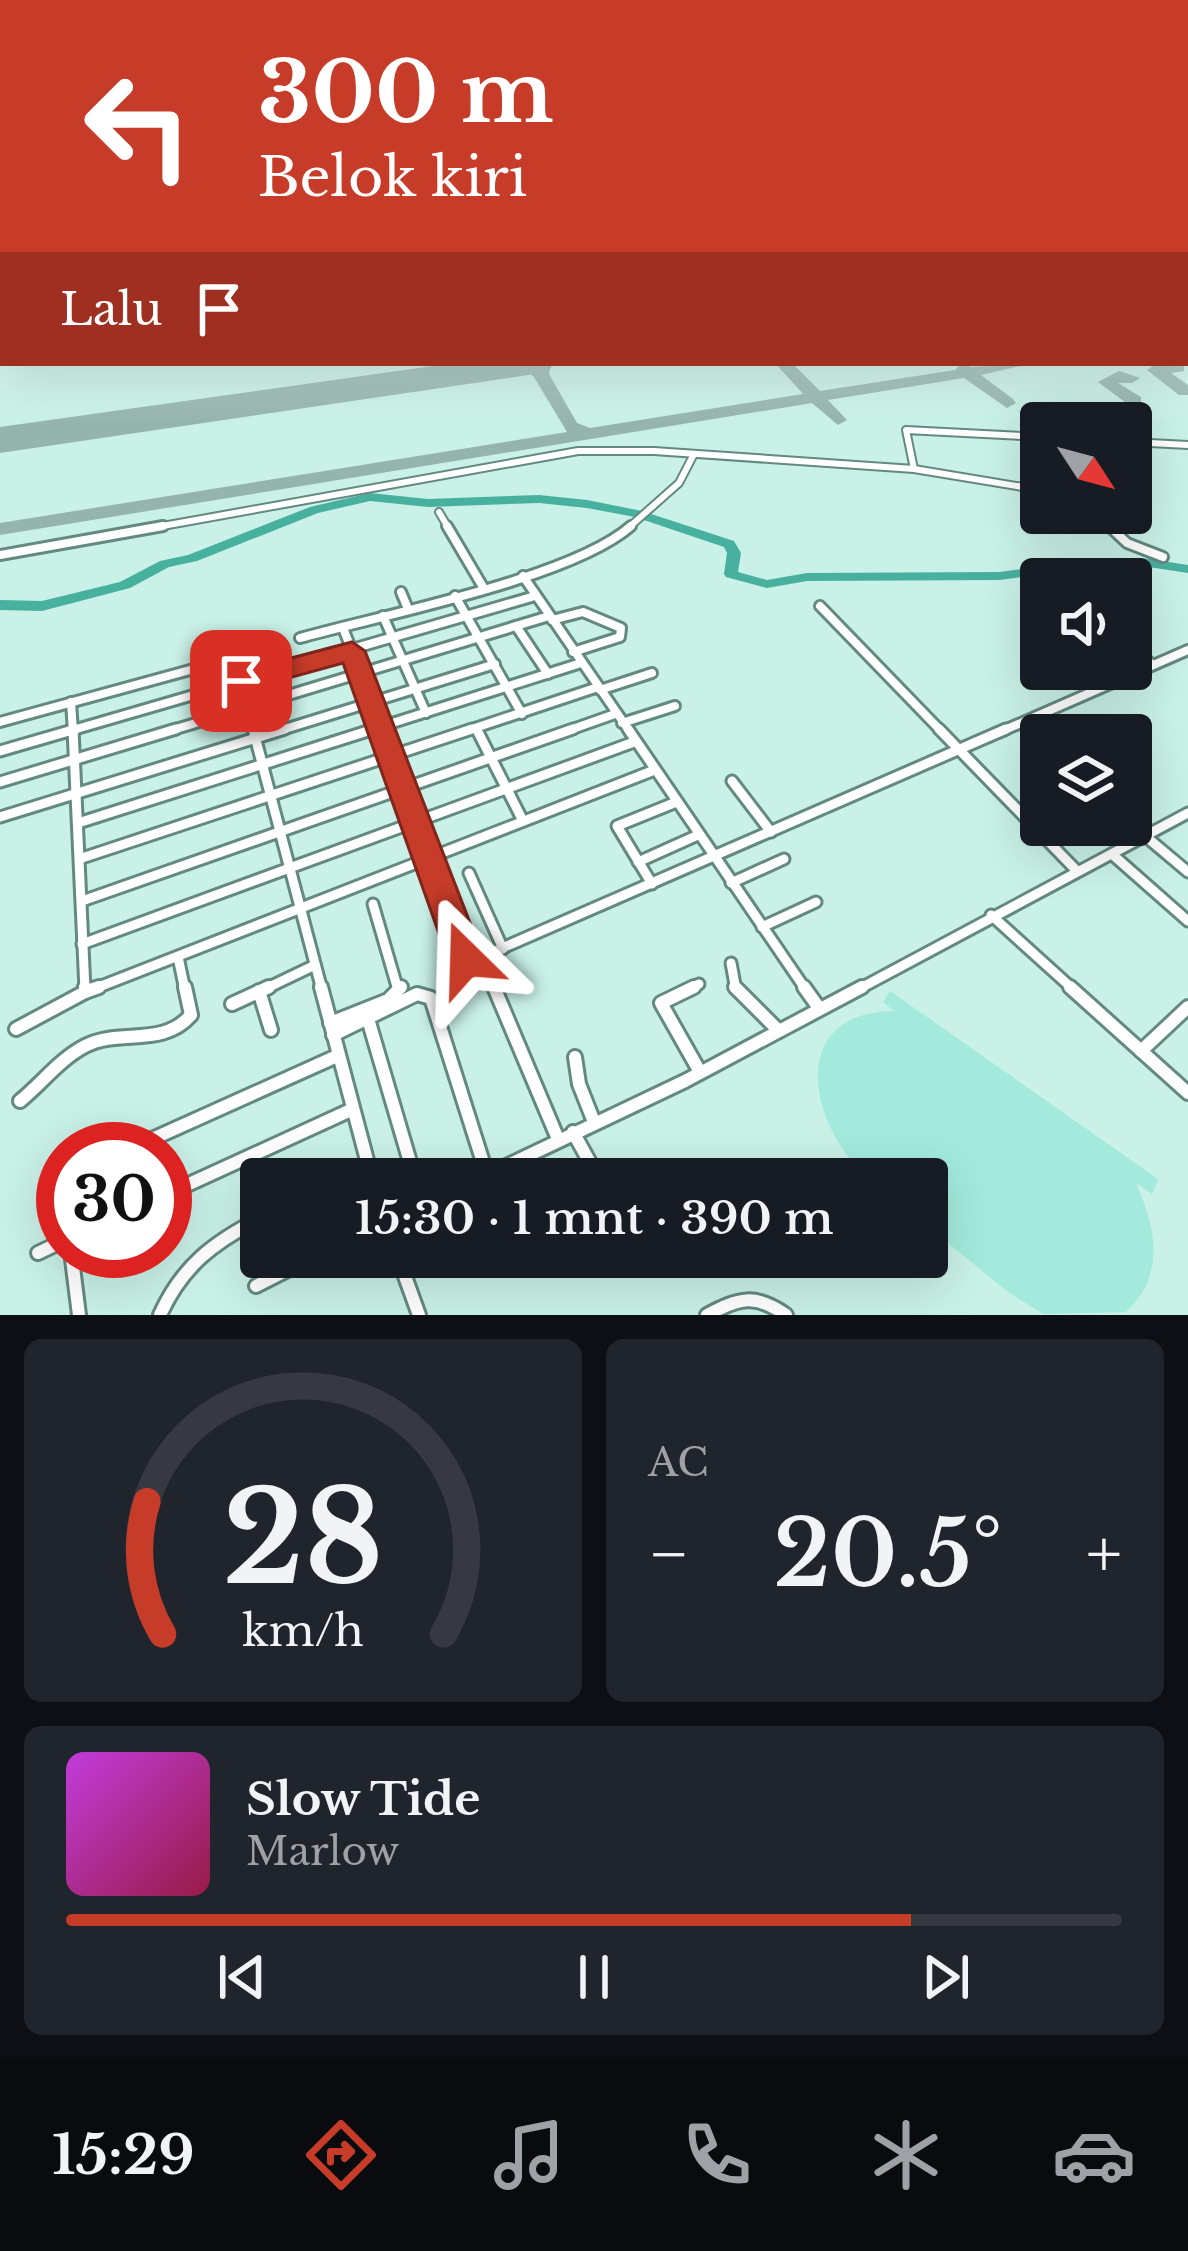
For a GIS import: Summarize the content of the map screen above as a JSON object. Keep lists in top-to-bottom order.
{
  "north": "bottom right",
  "page": {
    "turn": ["300 m", "Belok kiri"],
    "then": "Lalu",
    "limit": "30",
    "trip": "15:30 · 1 mnt · 390 m",
    "tile": "AC",
    "heat": ["−", "20.5°", "+"],
    "song": ["Slow Tide", "Marlow"],
    "tabs": "15:29",
    "gauge": ["28", "km/h"]
  }
}
